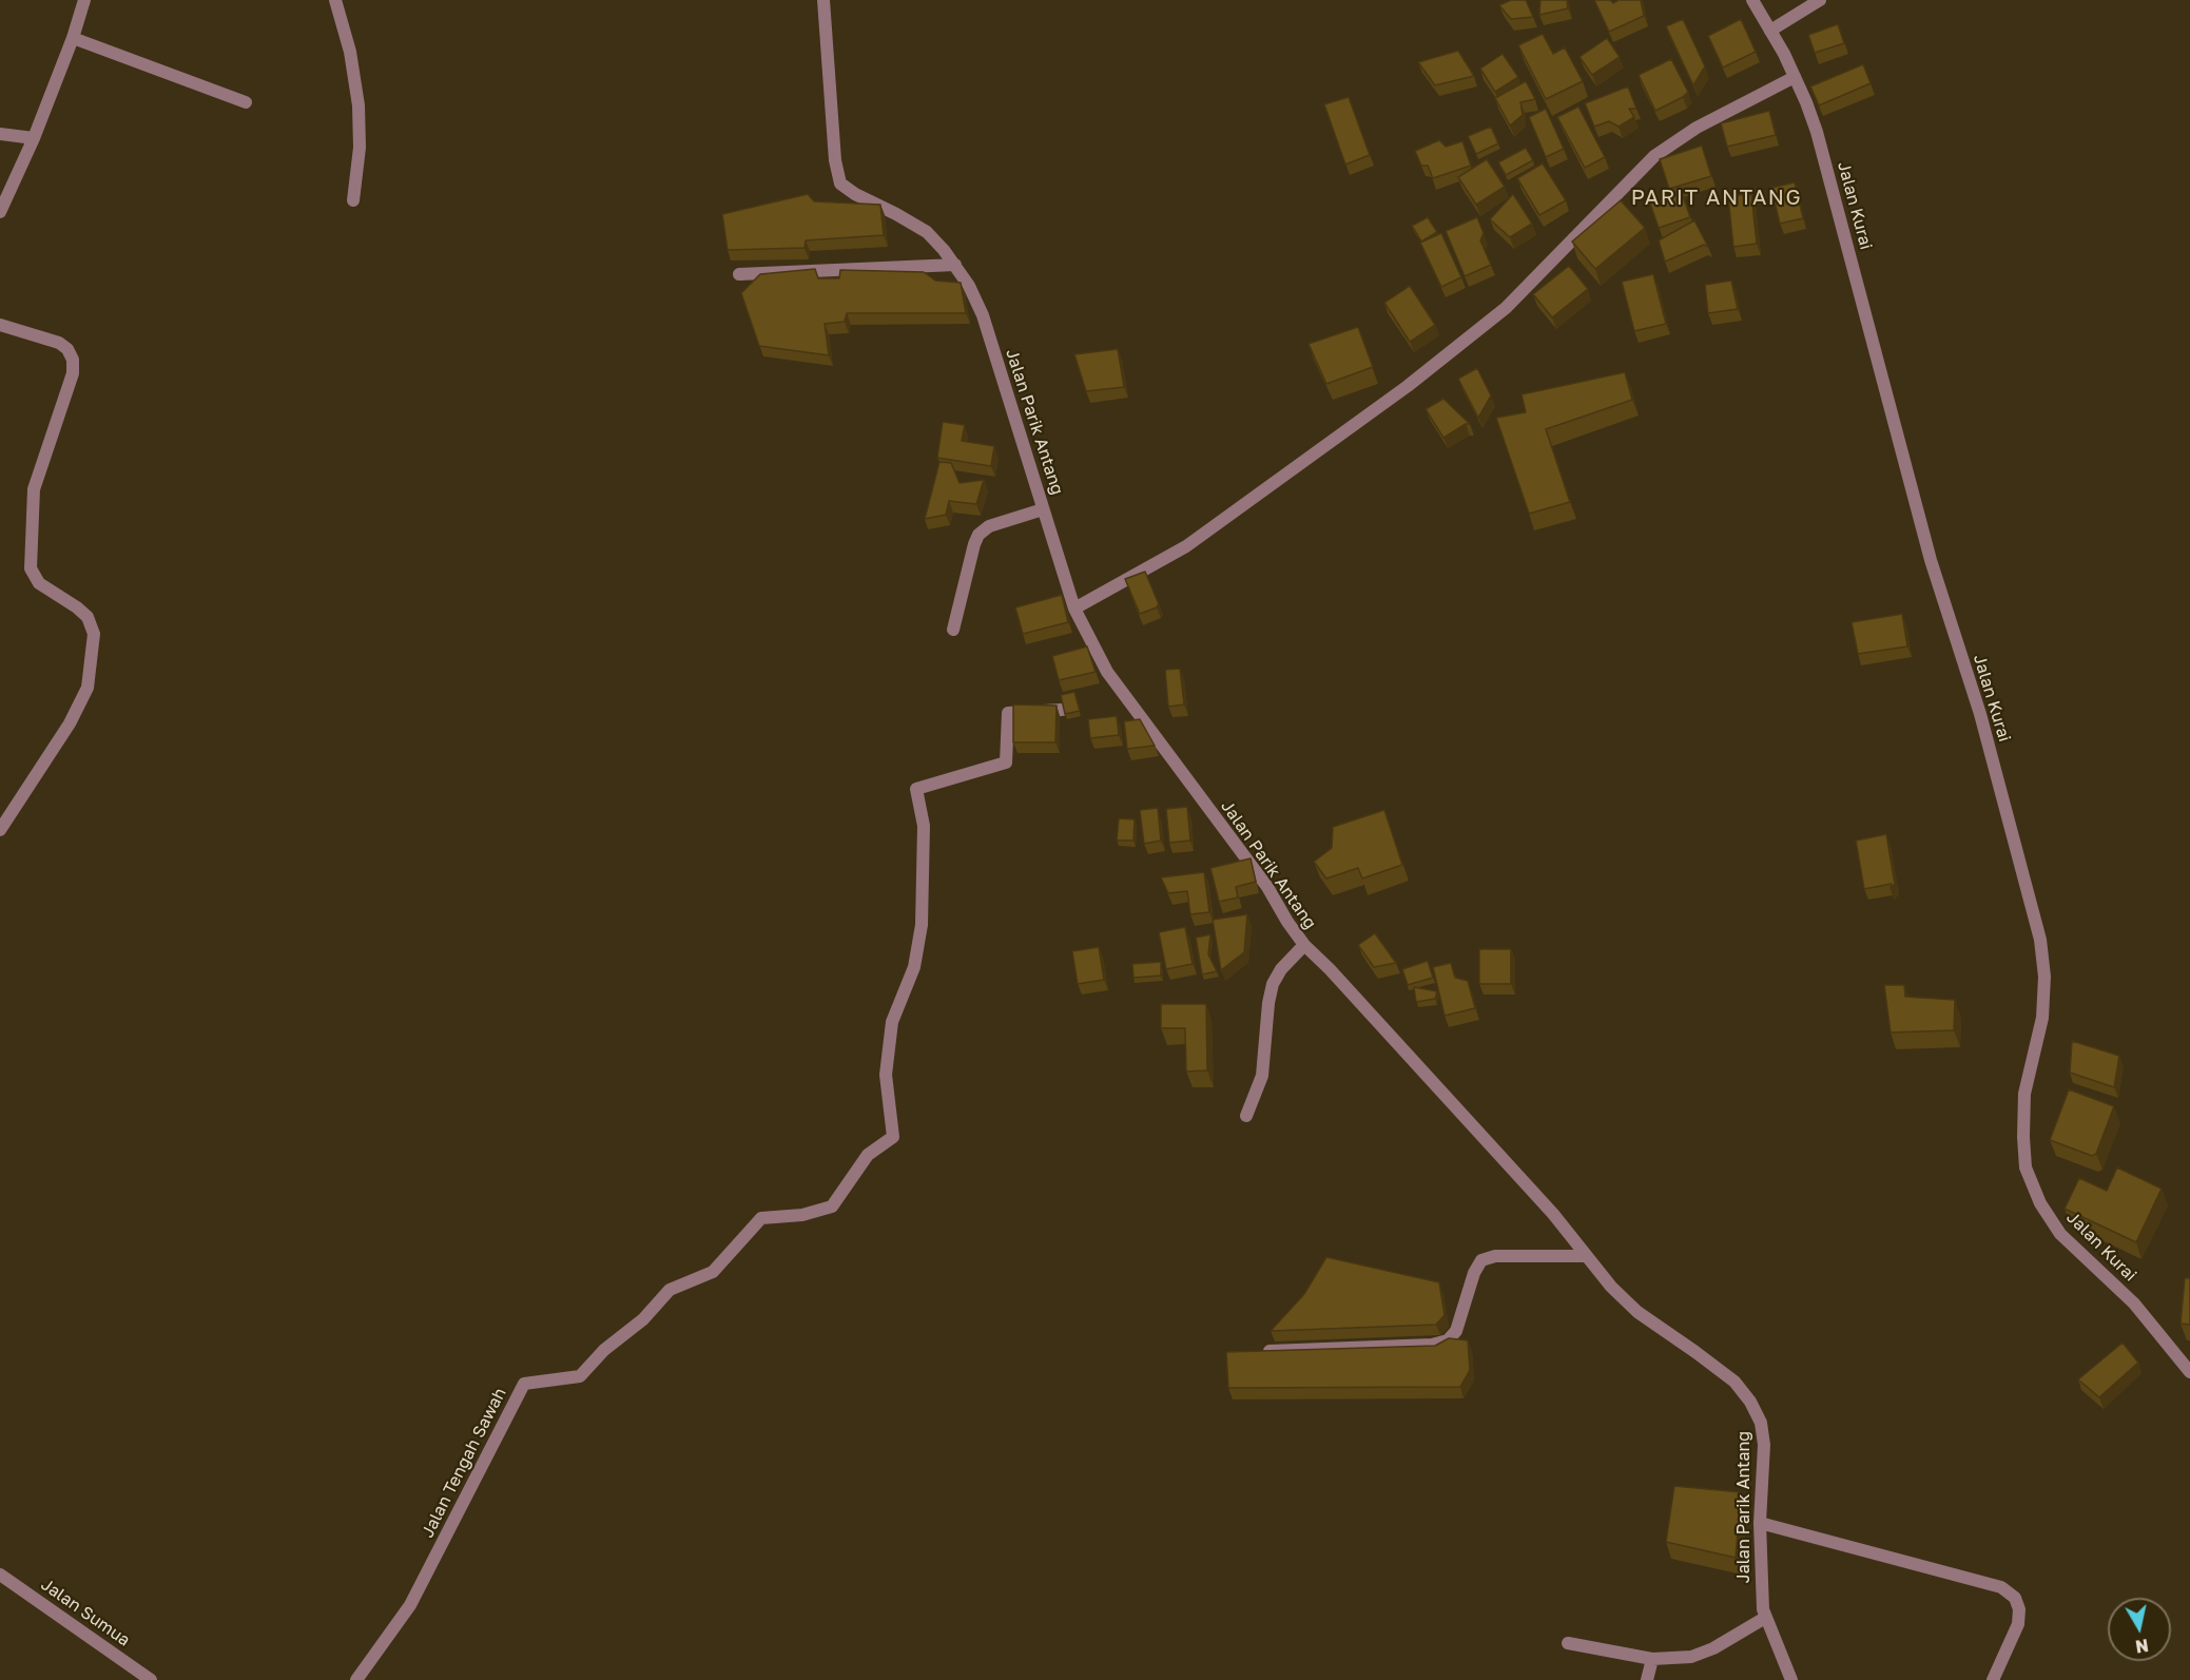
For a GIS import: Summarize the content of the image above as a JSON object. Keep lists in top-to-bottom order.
{
  "streets": {
    "street": [
      "Jalan Kurai",
      "Jalan Parik Antang",
      "Jalan Tengah Sawah",
      "Jalan Sumua"
    ]
  },
  "districts": ["PARIT ANTANG"],
  "north": "bottom"
}
